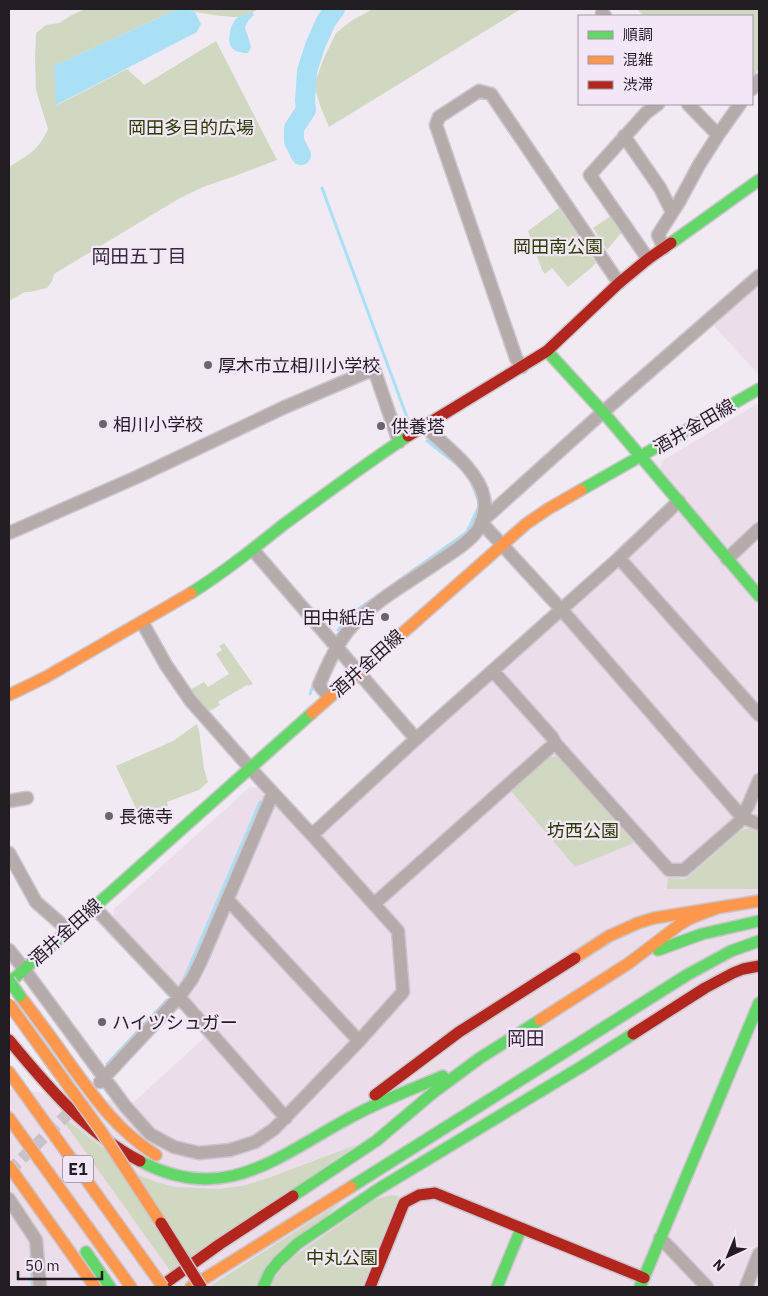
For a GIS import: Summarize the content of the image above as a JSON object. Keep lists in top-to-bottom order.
{
  "streets": {
    "main road": ["酒井金田線", "E1"]
  },
  "districts": ["岡田五丁目", "岡田"],
  "parks": [
    "岡田多目的広場",
    "岡田南公園",
    "坊西公園",
    "中丸公園"
  ],
  "places": [
    "厚木市立相川小学校",
    "相川小学校",
    "供養塔",
    "田中紙店",
    "長徳寺",
    "ハイツシュガー"
  ],
  "legend": ["順調", "混雑", "渋滞"],
  "scale_bar": "50 m",
  "north": "bottom left"
}
